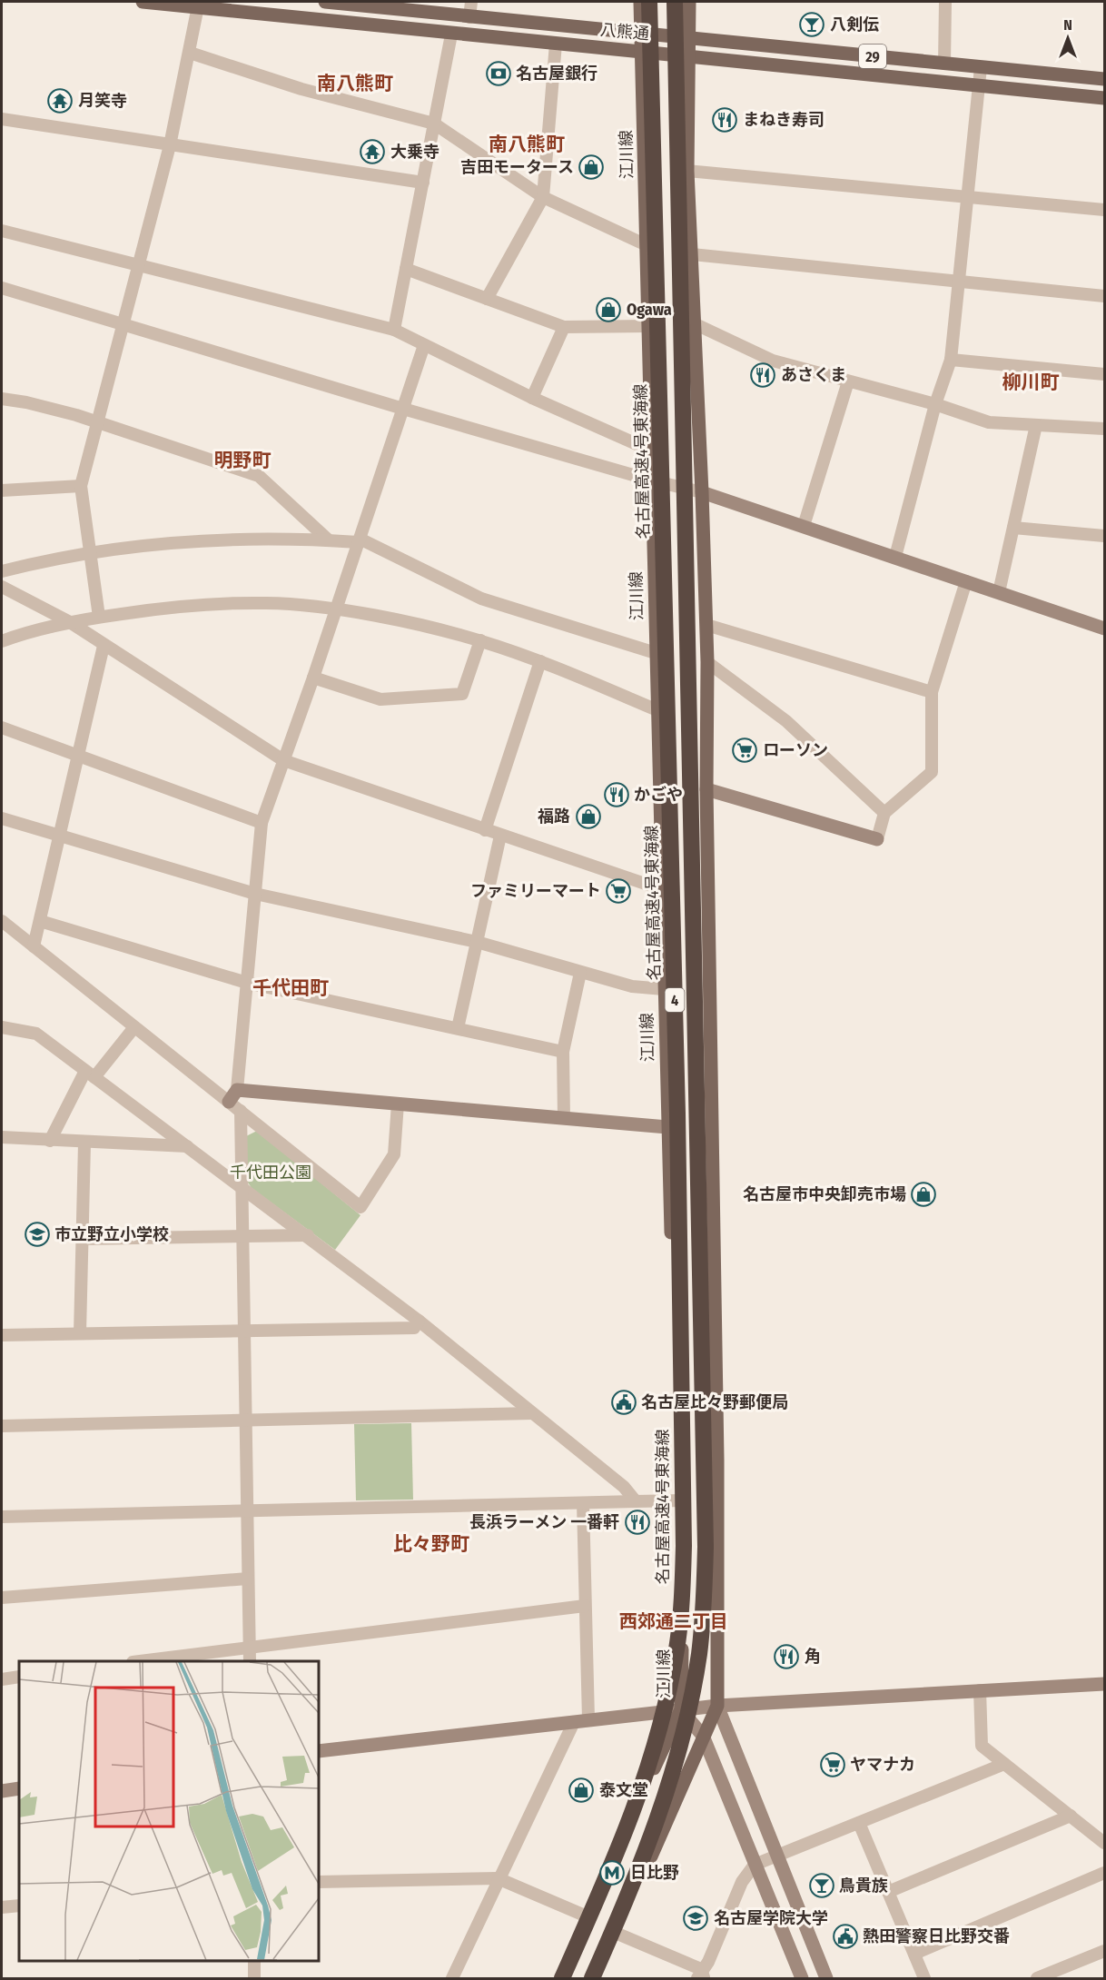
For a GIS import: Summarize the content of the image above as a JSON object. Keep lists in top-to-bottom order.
{
  "streets": {
    "highway": ["名古屋高速4号東海線", "4"],
    "main road": ["八熊通", "29", "江川線"]
  },
  "crossings": [
    ["八熊通", "江川線"]
  ],
  "districts": [
    "南八熊町",
    "南八熊町",
    "柳川町",
    "明野町",
    "千代田町",
    "比々野町",
    "西郊通二丁目"
  ],
  "parks": ["千代田公園"],
  "places": {
    "bar": ["八剣伝", "鳥貴族"],
    "bank": ["名古屋銀行"],
    "temple": ["月笑寺", "大乗寺"],
    "restaurant": [
      "まねき寿司",
      "あさくま",
      "かごや",
      "長浜ラーメン 一番軒",
      "角"
    ],
    "shop": [
      "吉田モータース",
      "Ogawa",
      "福路",
      "名古屋市中央卸売市場",
      "泰文堂"
    ],
    "supermarket": ["ローソン", "ファミリーマート", "ヤマナカ"],
    "school or university": ["市立野立小学校", "名古屋学院大学"],
    "public building": ["名古屋比々野郵便局", "熱田警察日比野交番"],
    "metro station": ["日比野"]
  },
  "north": "top"
}
